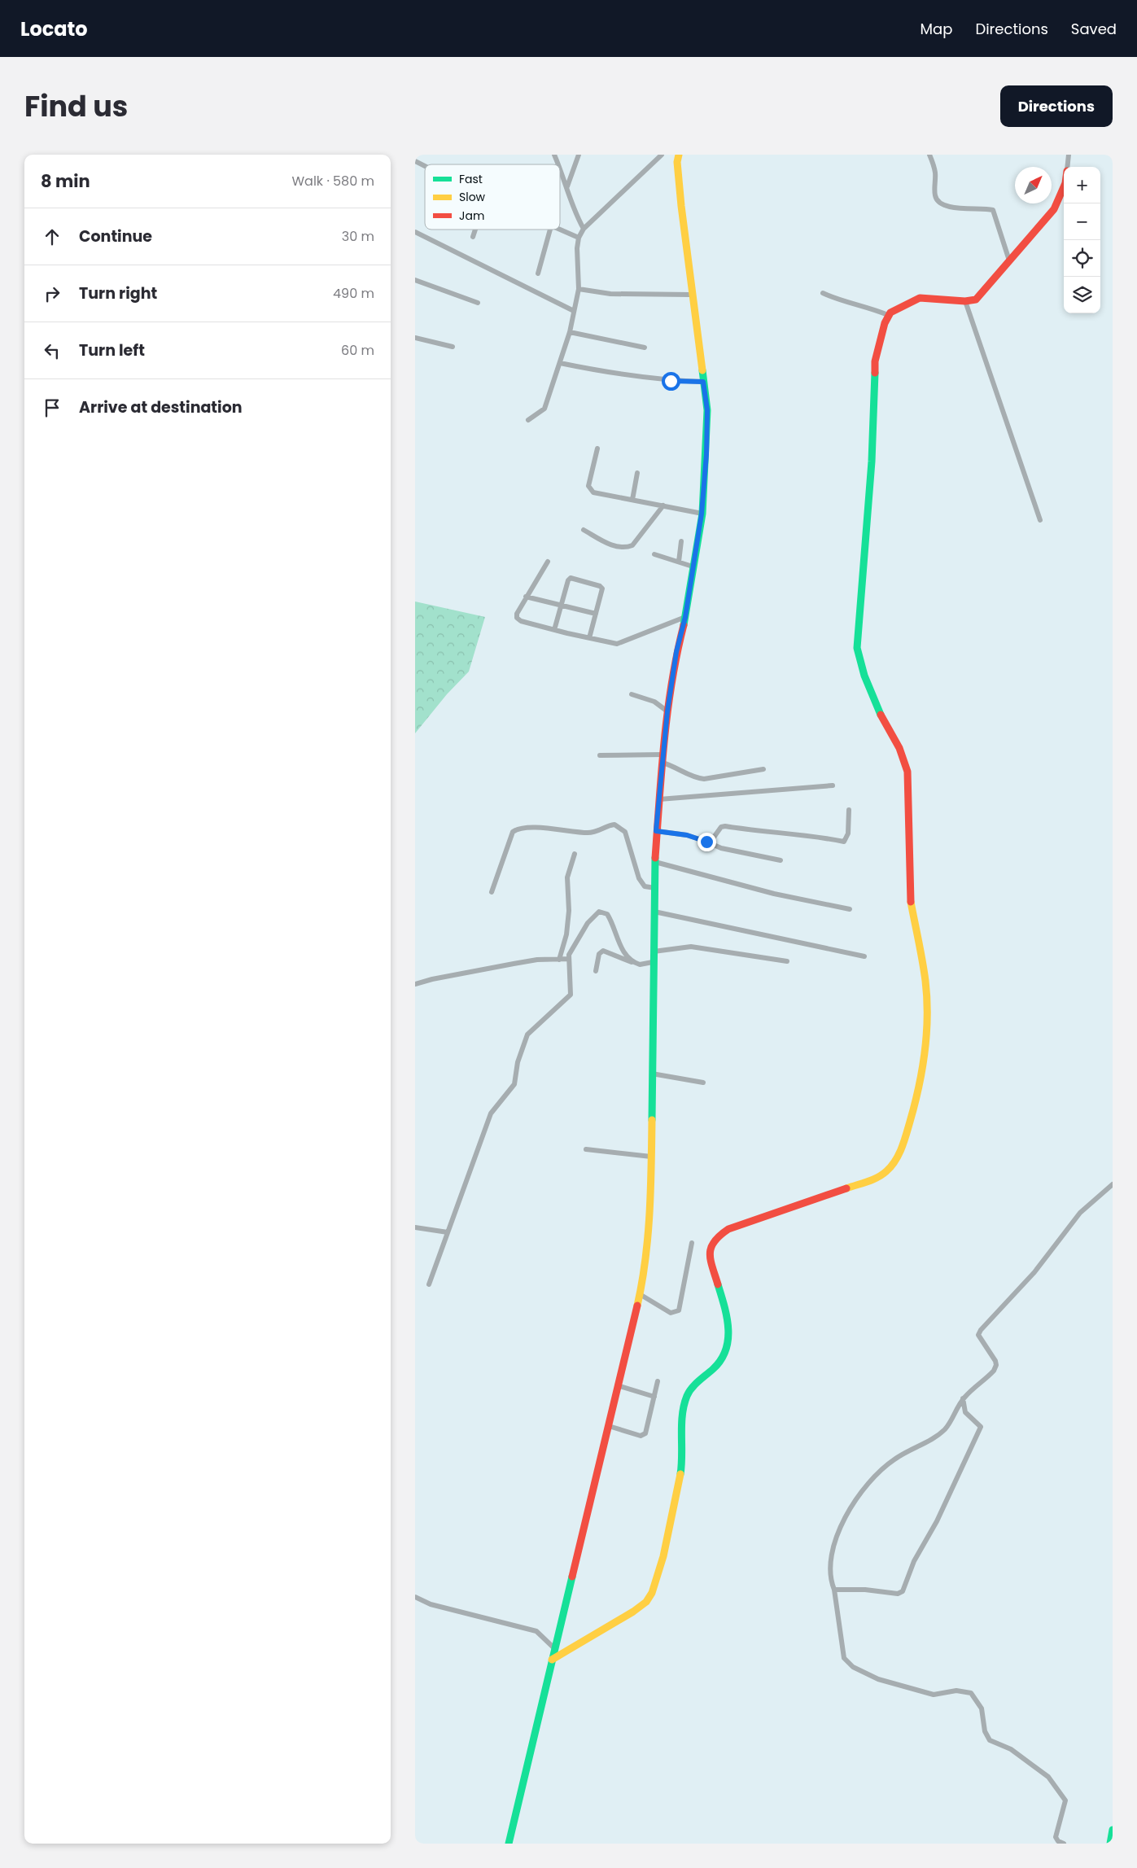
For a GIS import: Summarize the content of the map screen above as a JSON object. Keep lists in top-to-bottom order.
{
  "legend": ["Fast", "Slow", "Jam"],
  "north": "top right",
  "page": {
    "header": "Locato",
    "nav": ["Map", "Directions", "Saved"],
    "title": "Find us",
    "buttons": "Directions",
    "heading": ["8 min", "Walk · 580 m"],
    "map_buttons": ["+", "−"],
    "list": [
      ["Continue", "30 m"],
      ["Turn right", "490 m"],
      ["Turn left", "60 m"],
      "Arrive at destination"
    ]
  }
}
